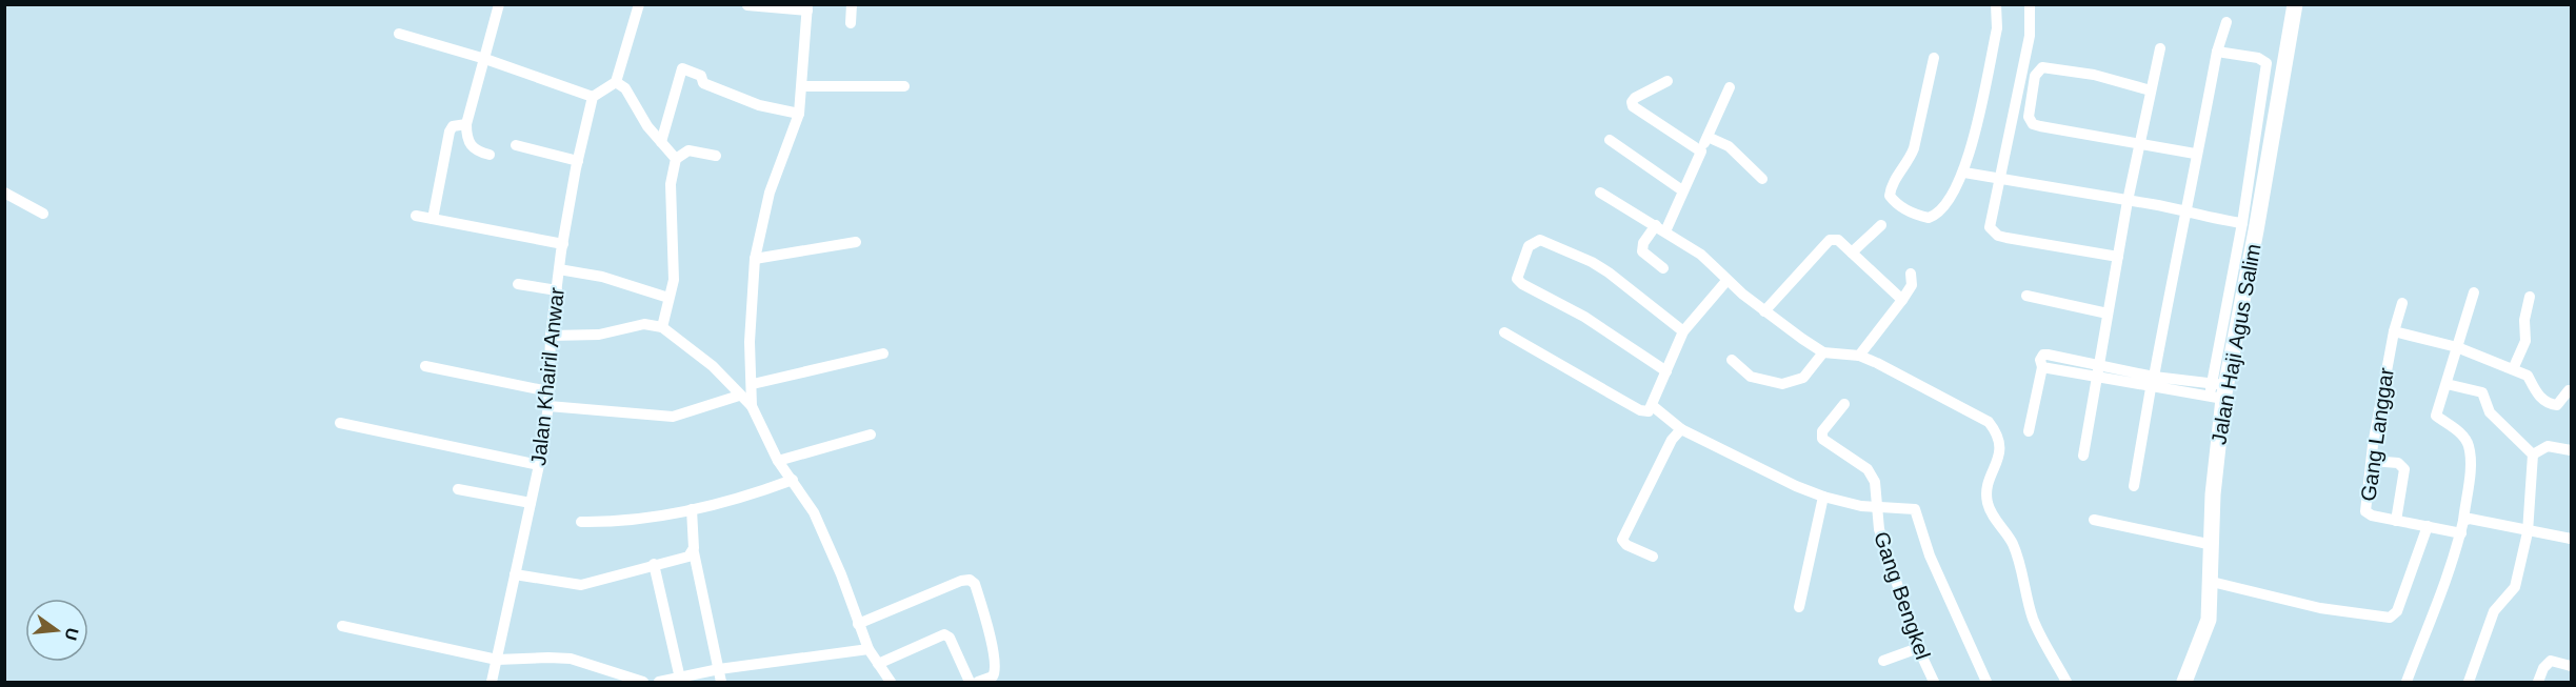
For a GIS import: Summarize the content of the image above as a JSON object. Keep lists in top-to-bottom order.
{
  "streets": {
    "street": [
      "Jalan Haji Agus Salim",
      "Jalan Khairil Anwar",
      "Gang Langgar",
      "Gang Bengkel"
    ]
  },
  "north": "right"
}
